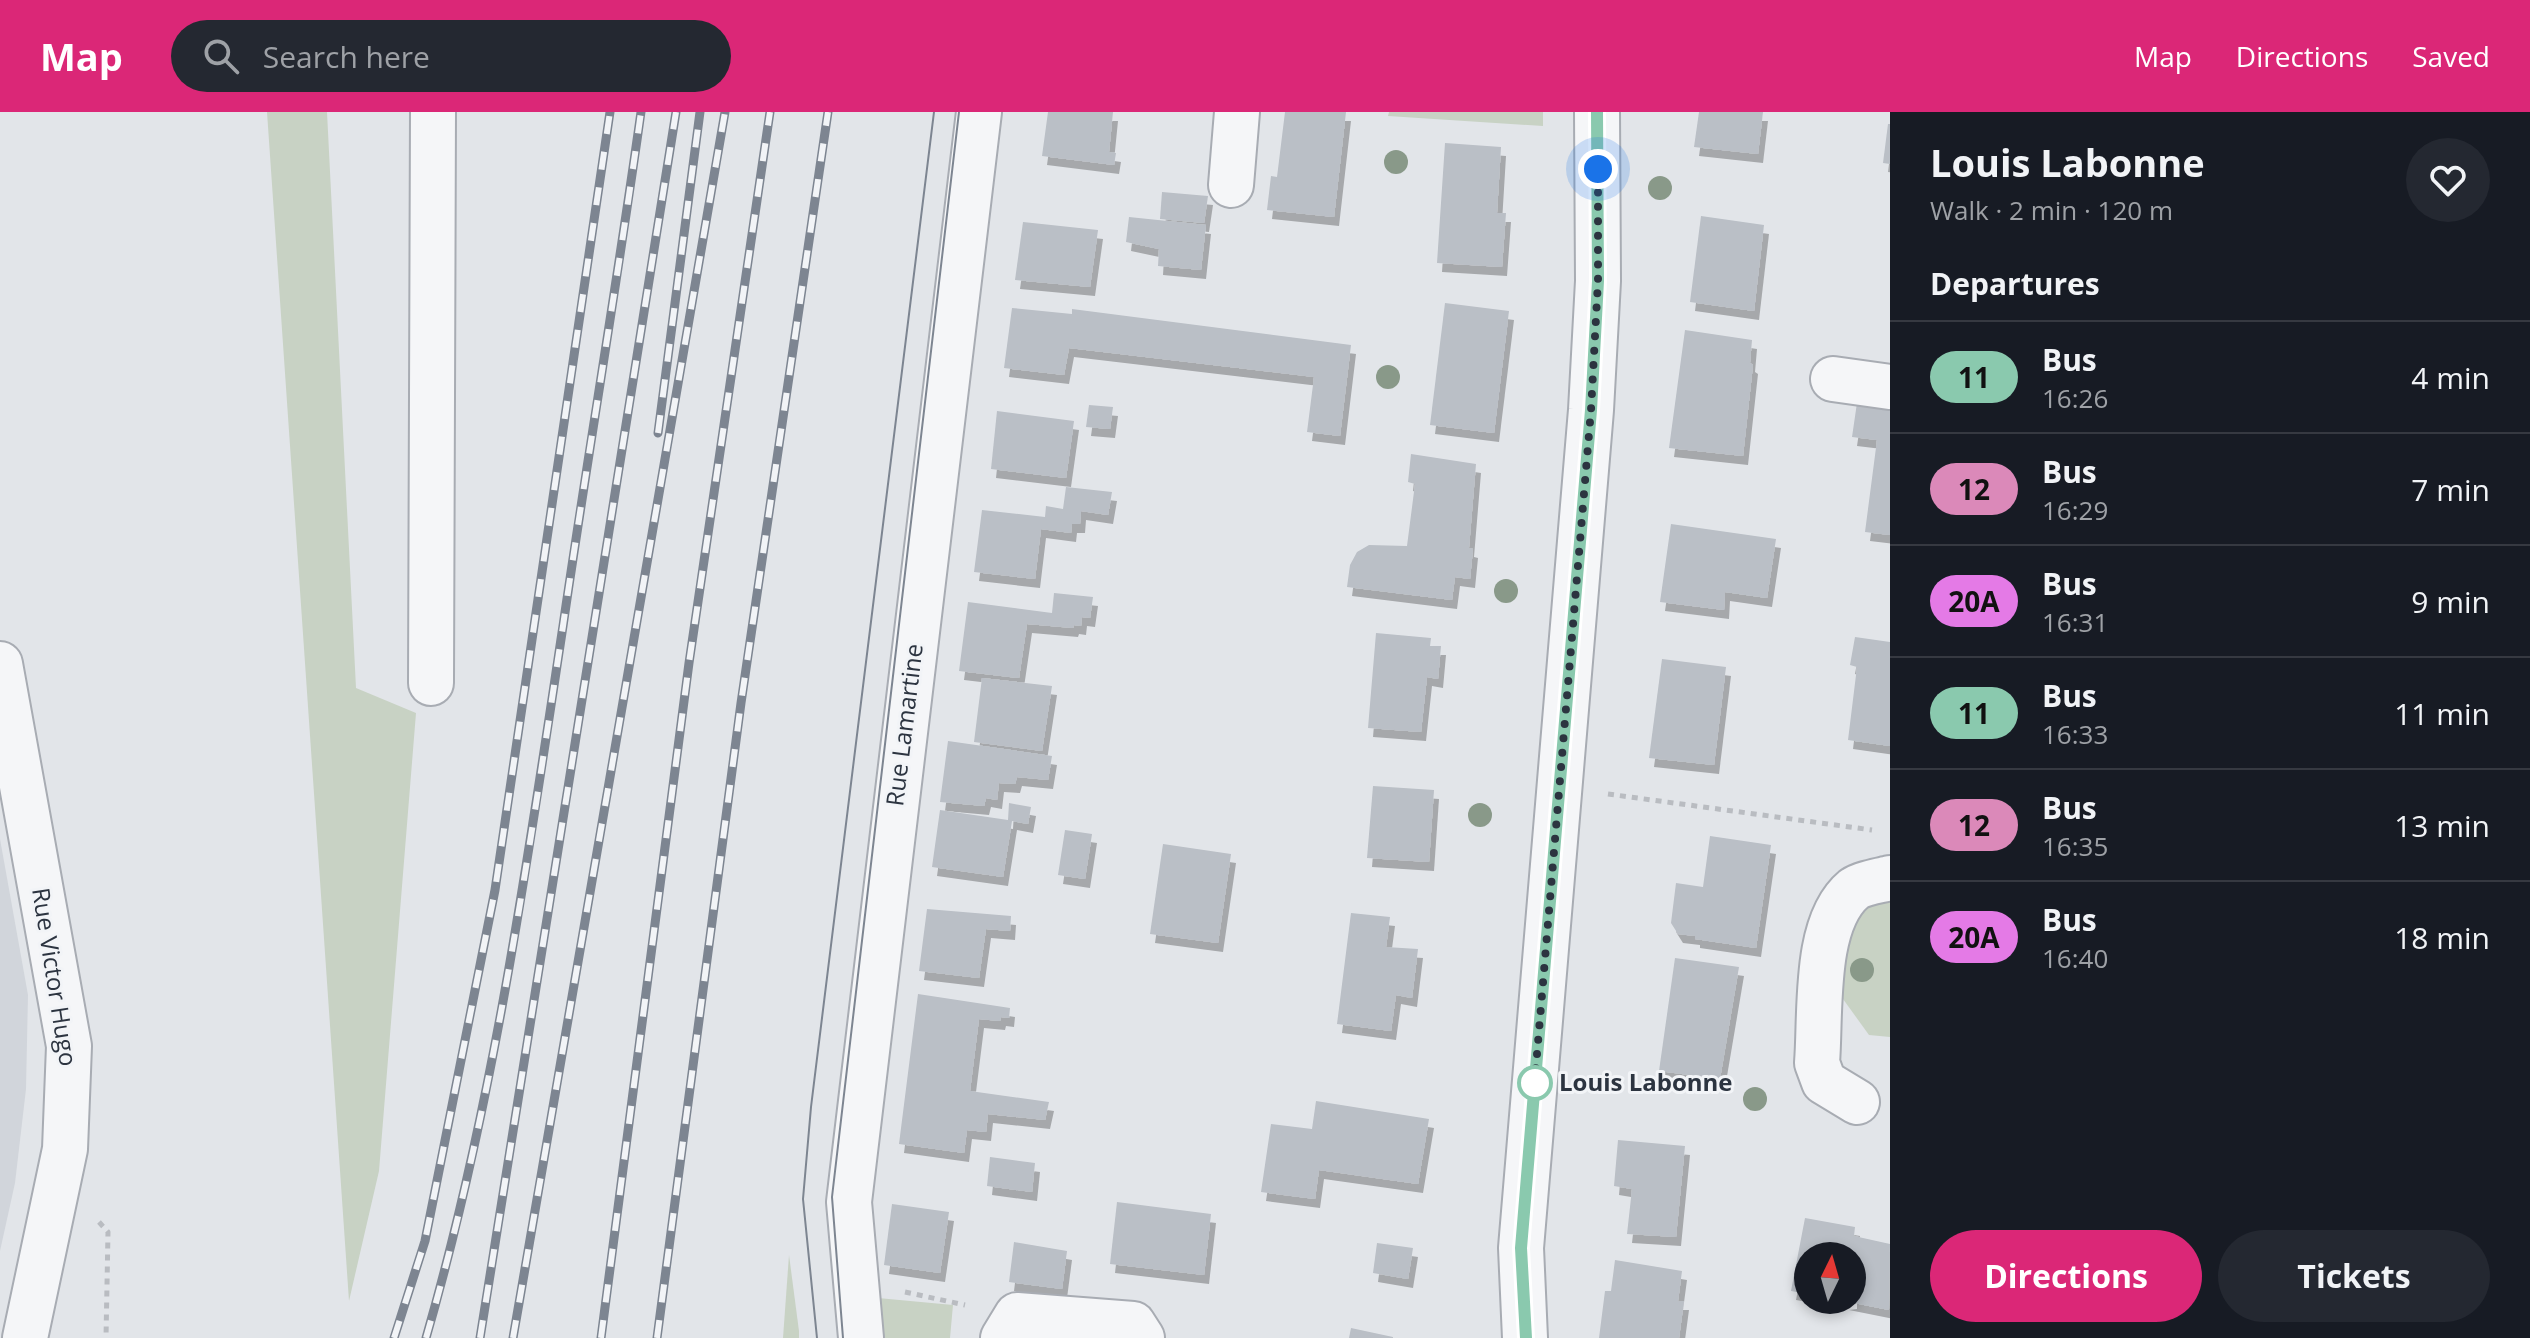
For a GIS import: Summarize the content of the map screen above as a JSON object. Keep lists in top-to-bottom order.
{
  "streets": {
    "street": ["Rue Lamartine", "Rue Victor Hugo"]
  },
  "places": ["Louis Labonne"],
  "lines": ["bus line 11"],
  "north": "top",
  "page": {
    "header": "Map",
    "search": "Search here",
    "nav": ["Map", "Directions", "Saved"],
    "heading": [
      ["Louis Labonne", "Walk · 2 min · 120 m"],
      "Departures"
    ],
    "list": [
      {
        "mark": "11",
        "name": "Bus",
        "note": "16:26",
        "value": "4 min"
      },
      {
        "mark": "12",
        "name": "Bus",
        "note": "16:29",
        "value": "7 min"
      },
      {
        "mark": "20A",
        "name": "Bus",
        "note": "16:31",
        "value": "9 min"
      },
      {
        "mark": "11",
        "name": "Bus",
        "note": "16:33",
        "value": "11 min"
      },
      {
        "mark": "12",
        "name": "Bus",
        "note": "16:35",
        "value": "13 min"
      },
      {
        "mark": "20A",
        "name": "Bus",
        "note": "16:40",
        "value": "18 min"
      }
    ],
    "buttons": ["Directions", "Tickets"]
  }
}
